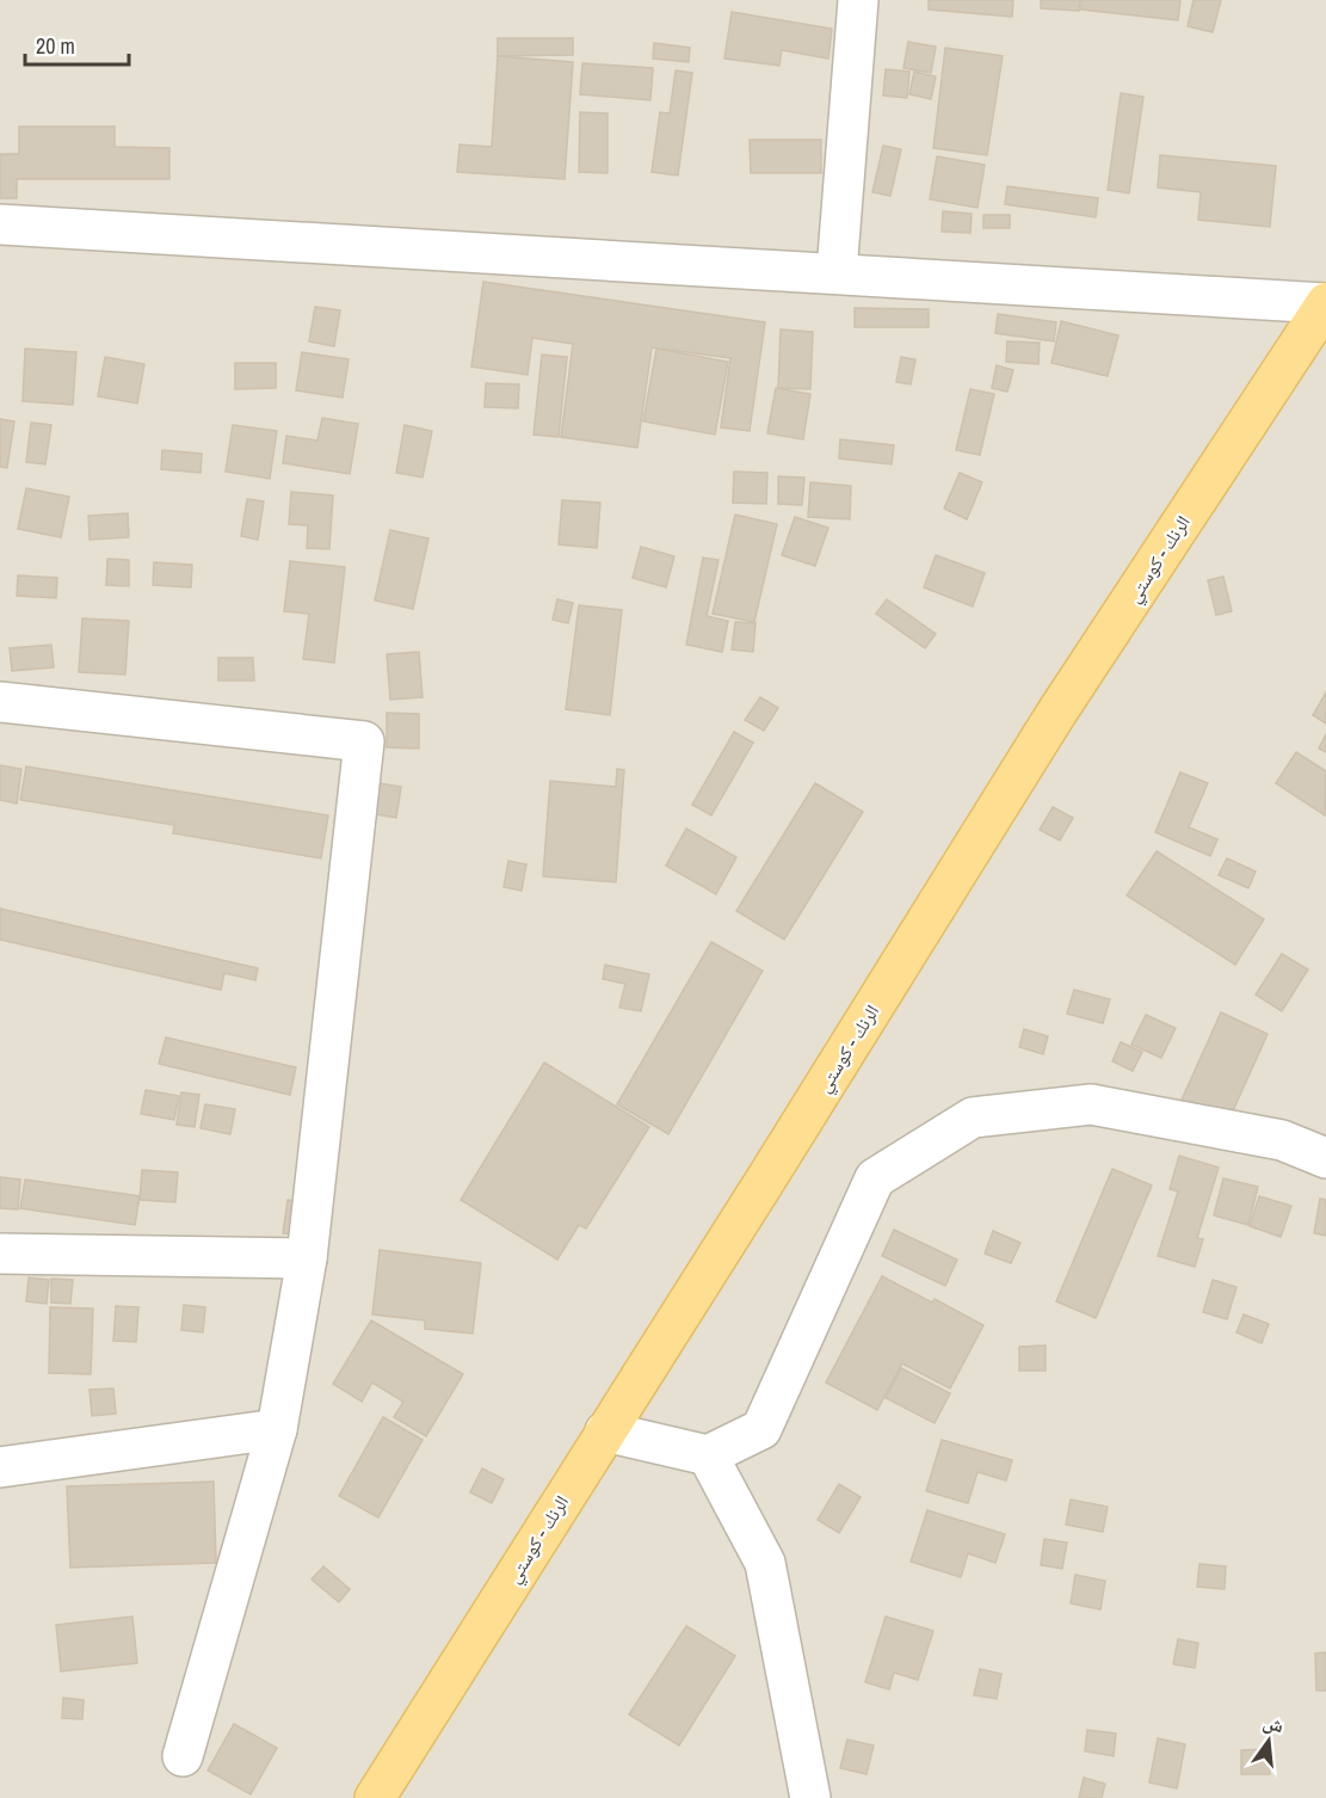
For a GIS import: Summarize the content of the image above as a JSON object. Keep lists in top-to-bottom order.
{
  "streets": {
    "main road": ["الرنك - كوستي"]
  },
  "scale_bar": "20 m",
  "north": "top"
}
